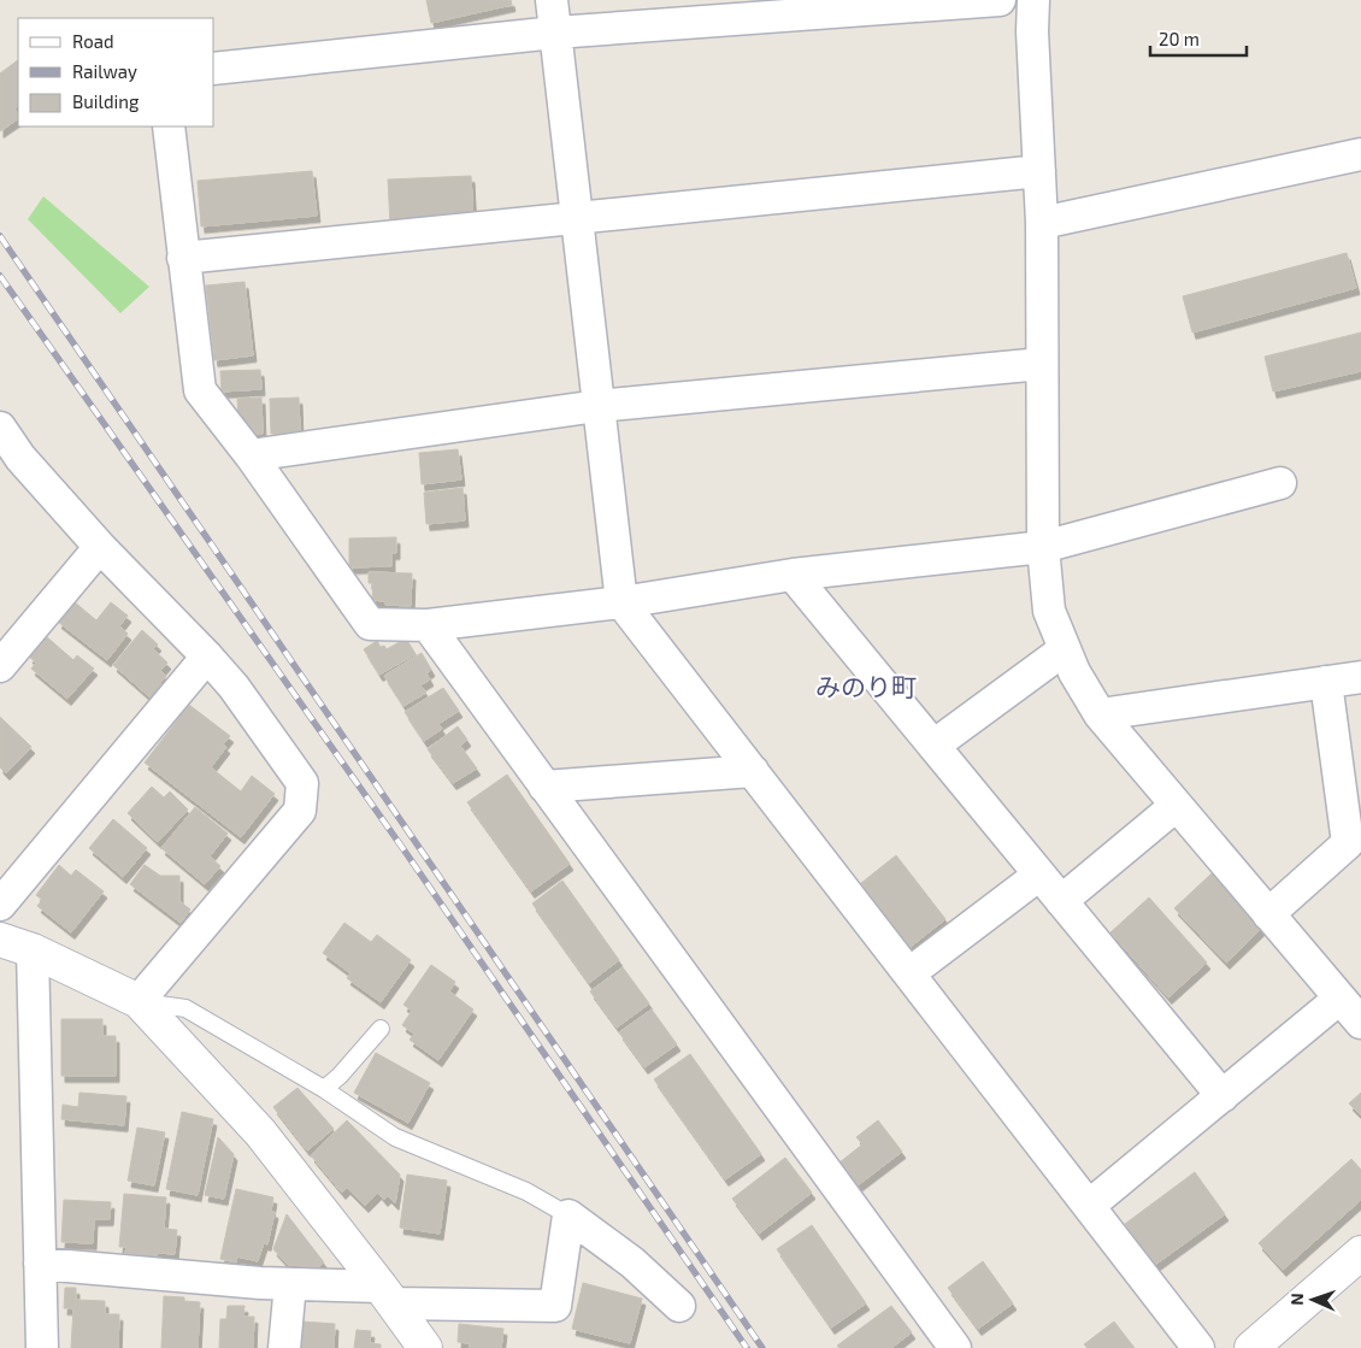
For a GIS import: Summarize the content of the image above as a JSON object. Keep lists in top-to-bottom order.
{
  "districts": ["みのり町"],
  "legend": ["Road", "Railway", "Building"],
  "scale_bar": "20 m",
  "north": "left"
}
